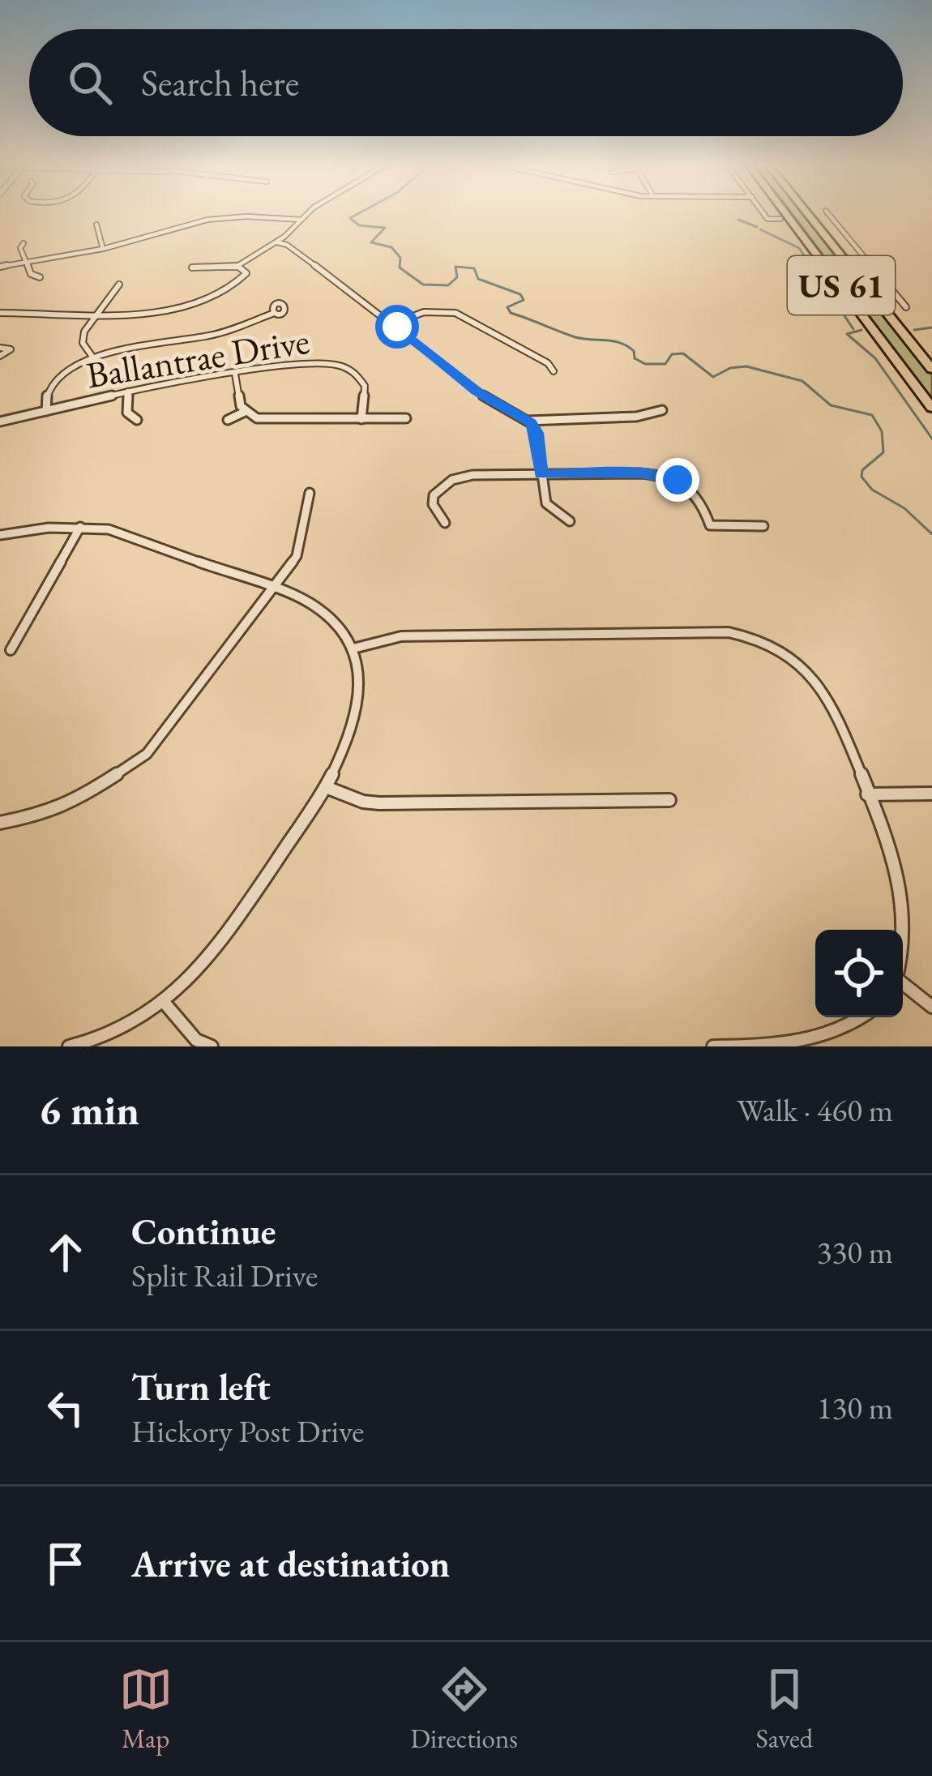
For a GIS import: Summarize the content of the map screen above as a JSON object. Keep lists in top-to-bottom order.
{
  "streets": {
    "highway": ["US 61"],
    "street": ["Ballantrae Drive"]
  },
  "page": {
    "search": "Search here",
    "heading": ["6 min", "Walk · 460 m"],
    "list": [
      ["Continue", "Split Rail Drive", "330 m"],
      ["Turn left", "Hickory Post Drive", "130 m"],
      "Arrive at destination"
    ],
    "nav": ["Map", "Directions", "Saved"]
  }
}
